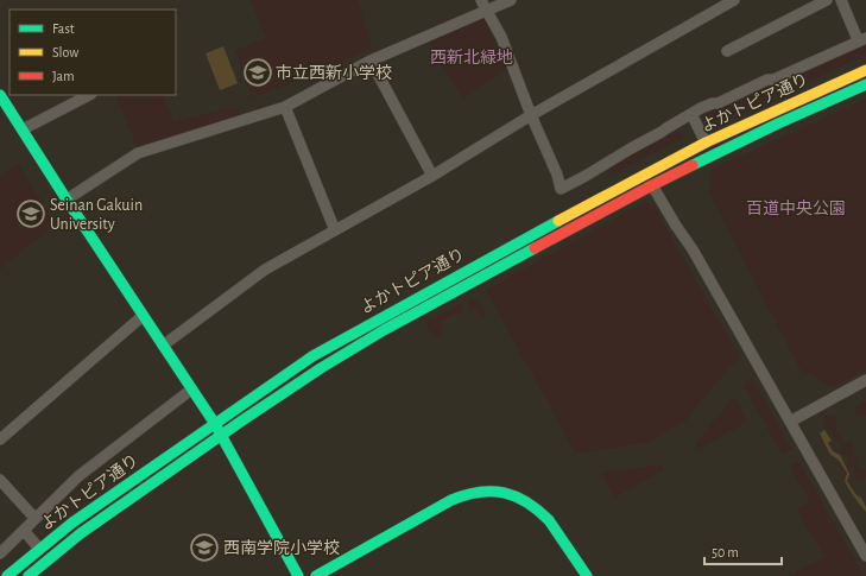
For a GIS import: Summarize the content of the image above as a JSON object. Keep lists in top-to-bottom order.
{
  "streets": {
    "street": ["よかトピア通り"]
  },
  "parks": ["西新北緑地", "百道中央公園"],
  "places": {
    "school or university": ["市立西新小学校", "Seinan Gakuin University", "西南学院小学校"]
  },
  "legend": ["Fast", "Slow", "Jam"],
  "scale_bar": "50 m"
}
